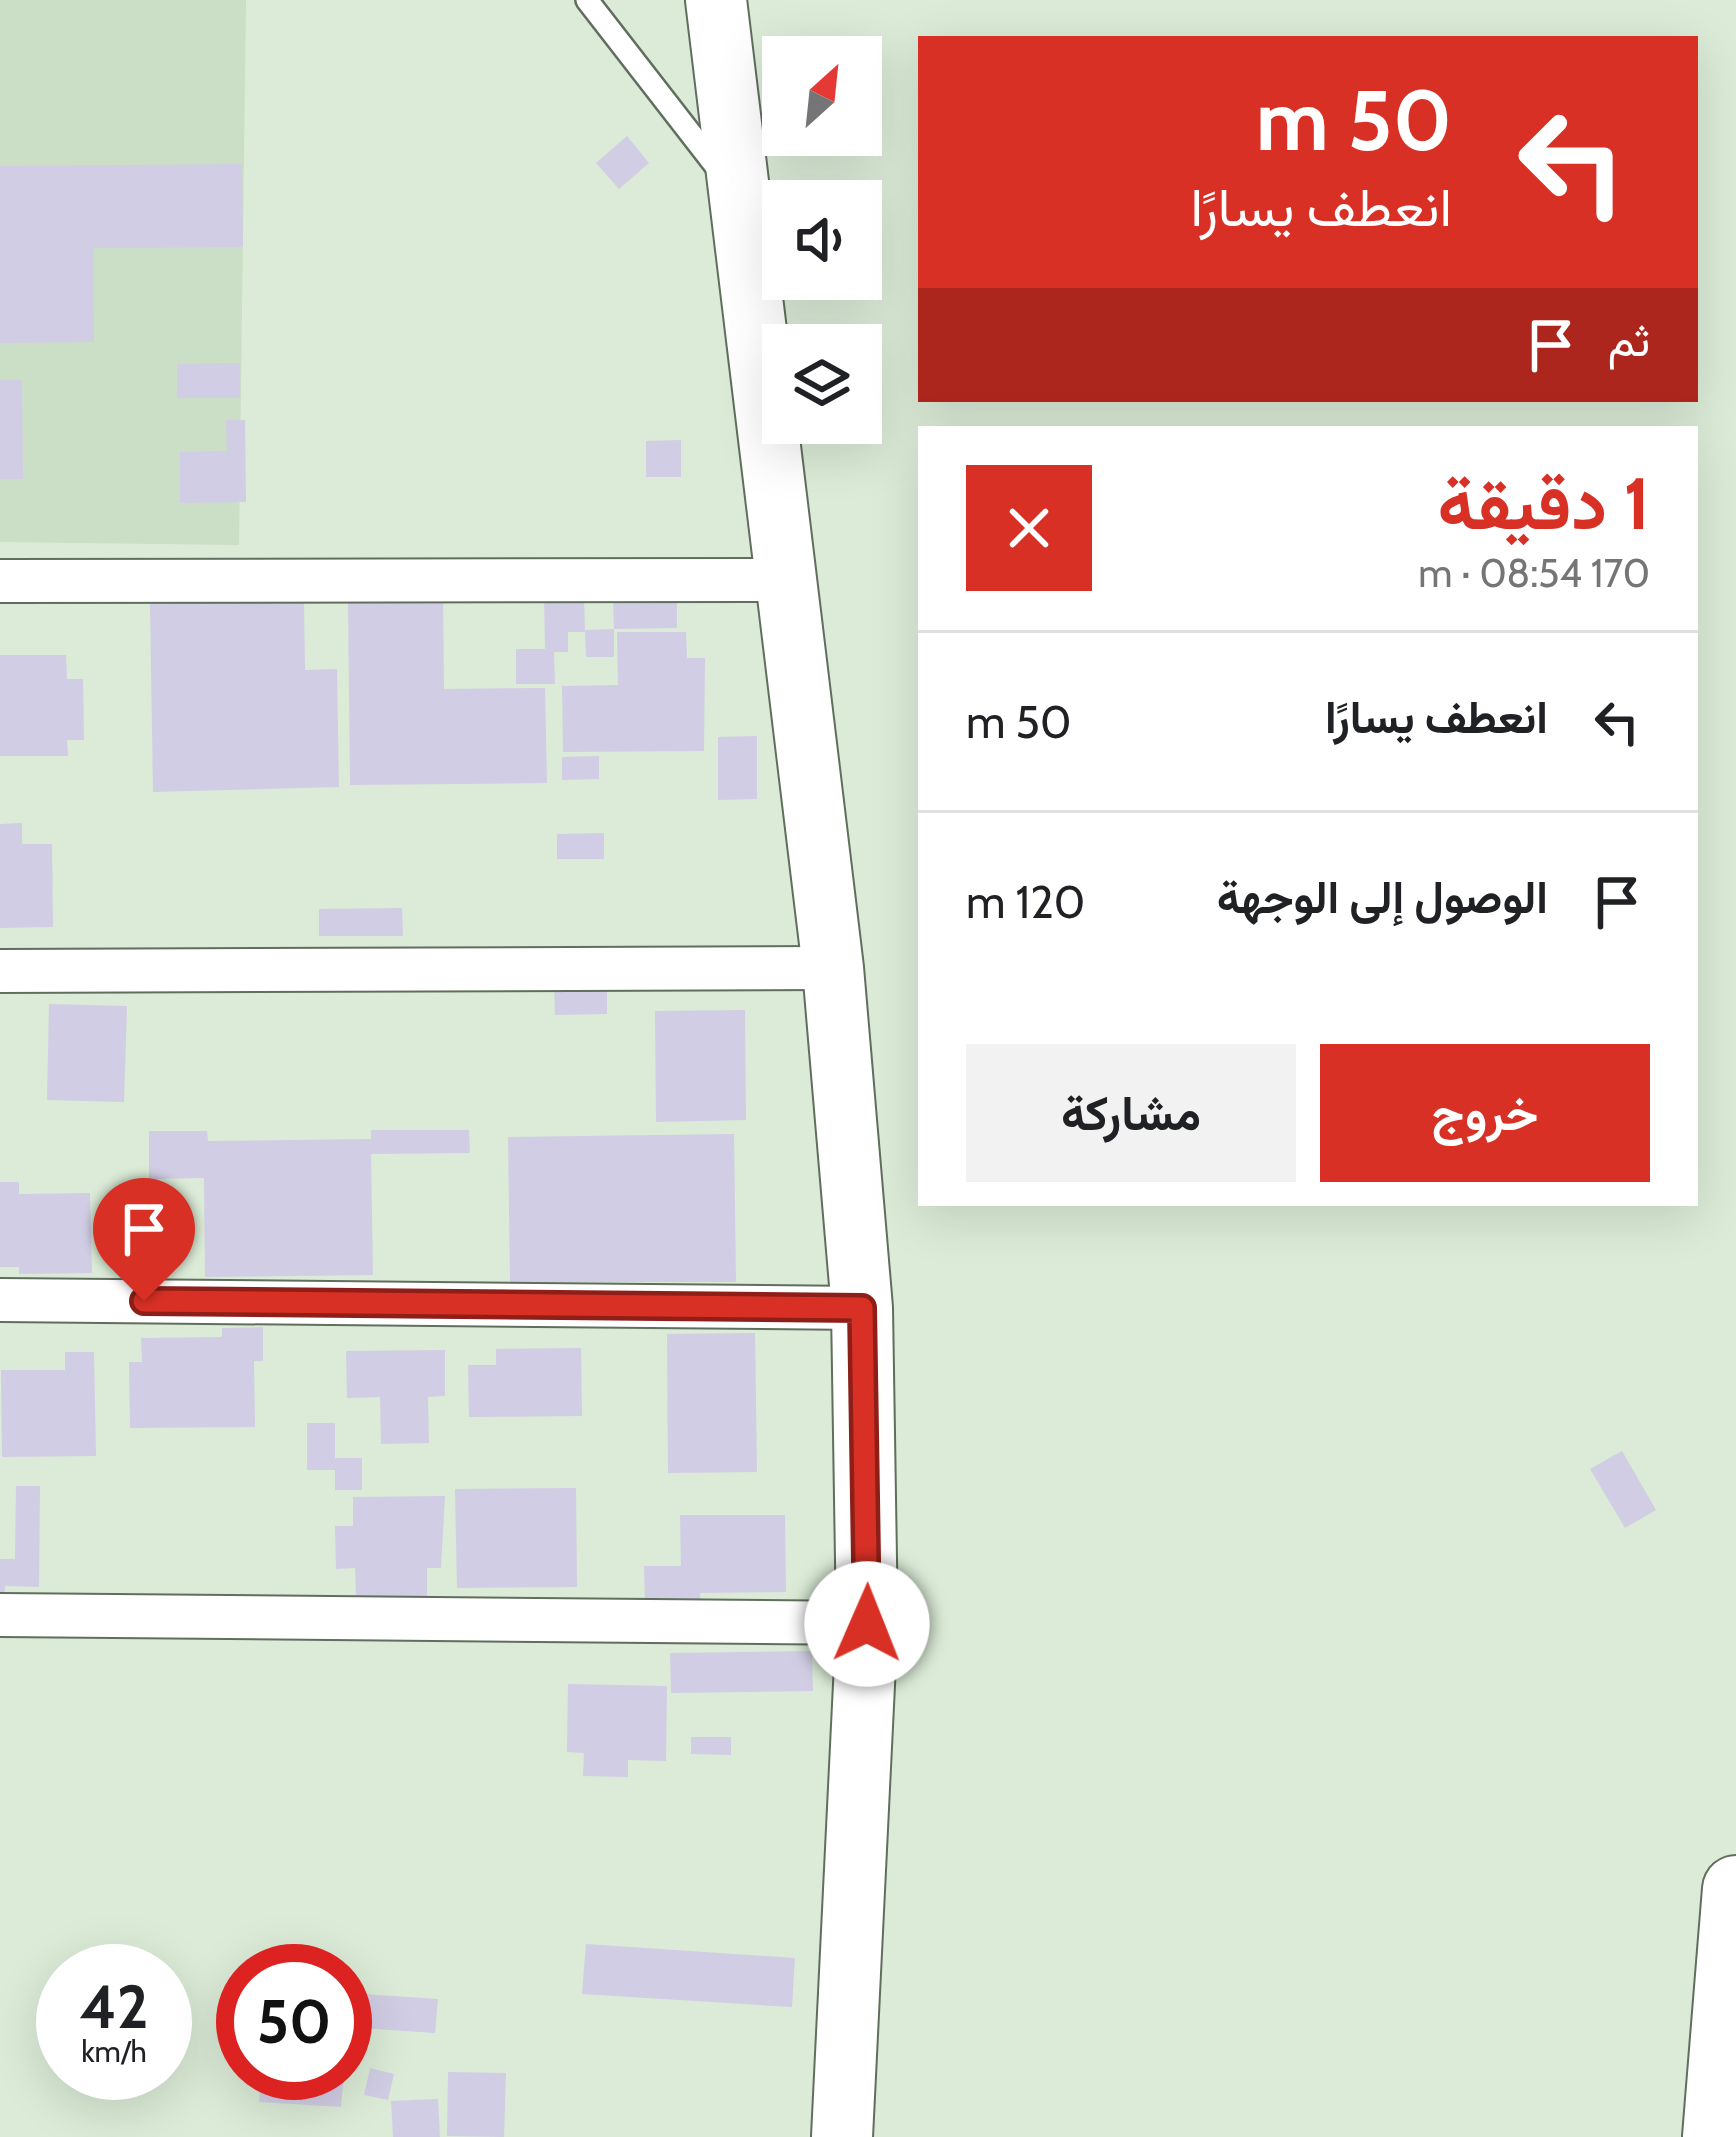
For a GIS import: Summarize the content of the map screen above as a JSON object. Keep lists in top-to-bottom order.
{
  "north": "top right",
  "page": {
    "turn": ["50 m", "انعطف يسارًا"],
    "then": "ثم",
    "heading": ["1 دقيقة", "170 m · 08:54"],
    "list": [
      {
        "name": "انعطف يسارًا",
        "value": "50 m"
      },
      {
        "name": "الوصول إلى الوجهة",
        "value": "120 m"
      }
    ],
    "buttons": ["خروج", "مشاركة"],
    "speed": "42 km/h",
    "limit": "50"
  }
}
